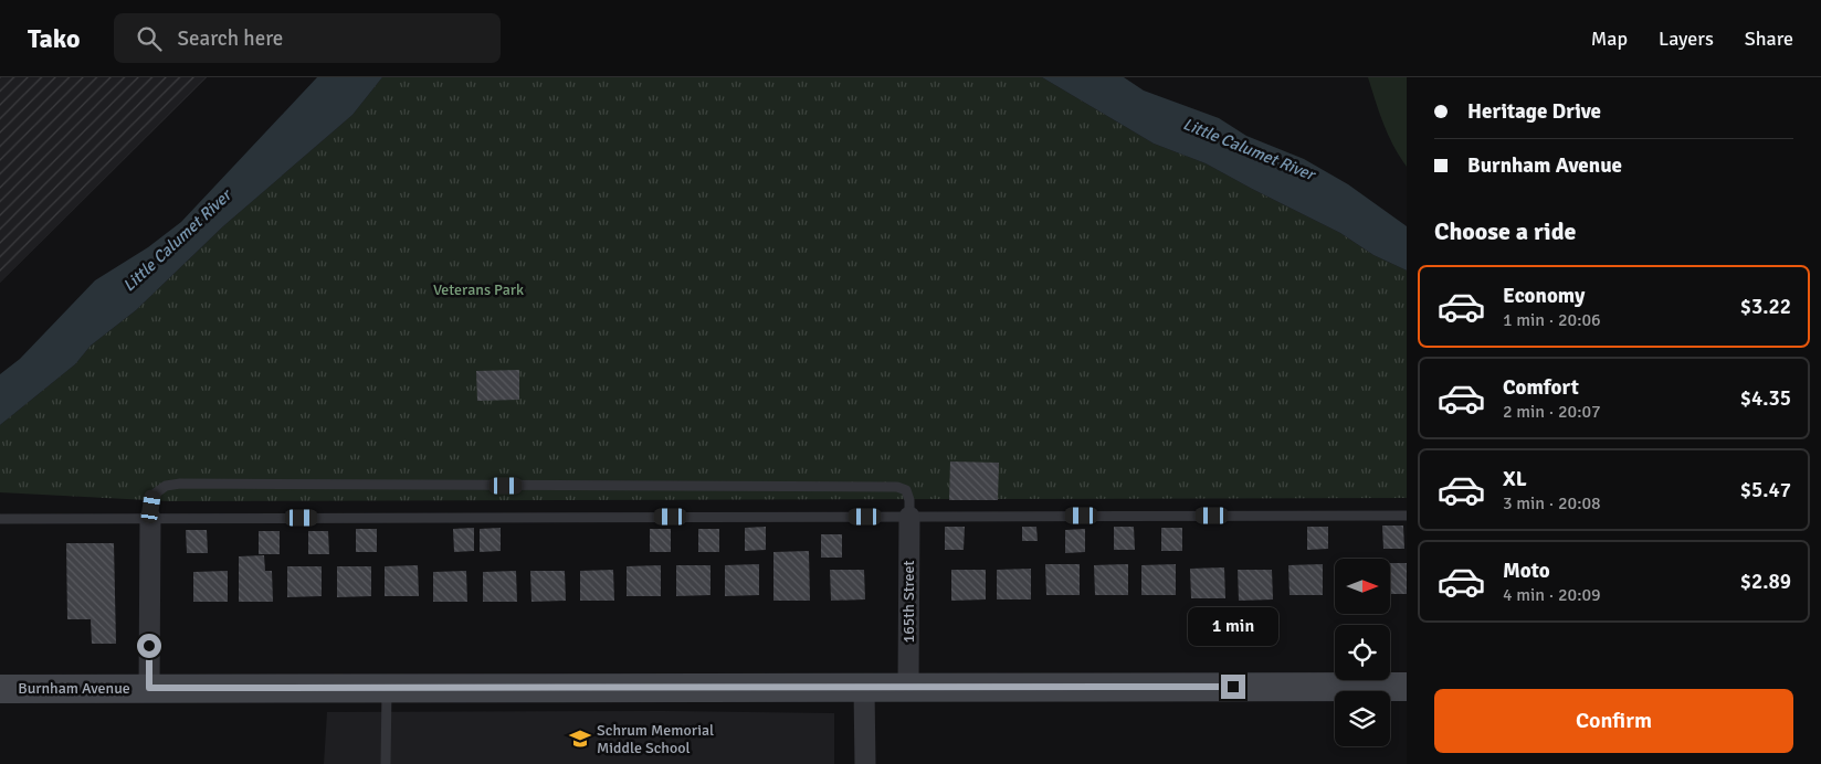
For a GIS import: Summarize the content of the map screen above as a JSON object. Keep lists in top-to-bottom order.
{
  "streets": {
    "main road": ["Burnham Avenue"],
    "street": ["165th Street"]
  },
  "crossings": [
    ["165th Street", "Burnham Avenue"]
  ],
  "water": ["Little Calumet River"],
  "parks": ["Veterans Park"],
  "places": {
    "school or university": ["Schrum Memorial Middle School"]
  },
  "north": "right",
  "page": {
    "header": "Tako",
    "search": "Search here",
    "nav": ["Map", "Layers", "Share"],
    "banner": ["Heritage Drive", "Burnham Avenue"],
    "heading": "Choose a ride",
    "list": [
      {
        "name": "Economy",
        "note": "1 min · 20:06",
        "value": "$3.22"
      },
      {
        "name": "Comfort",
        "note": "2 min · 20:07",
        "value": "$4.35"
      },
      {
        "name": "XL",
        "note": "3 min · 20:08",
        "value": "$5.47"
      },
      {
        "name": "Moto",
        "note": "4 min · 20:09",
        "value": "$2.89"
      }
    ],
    "bubble": "1 min",
    "buttons": "Confirm"
  }
}
